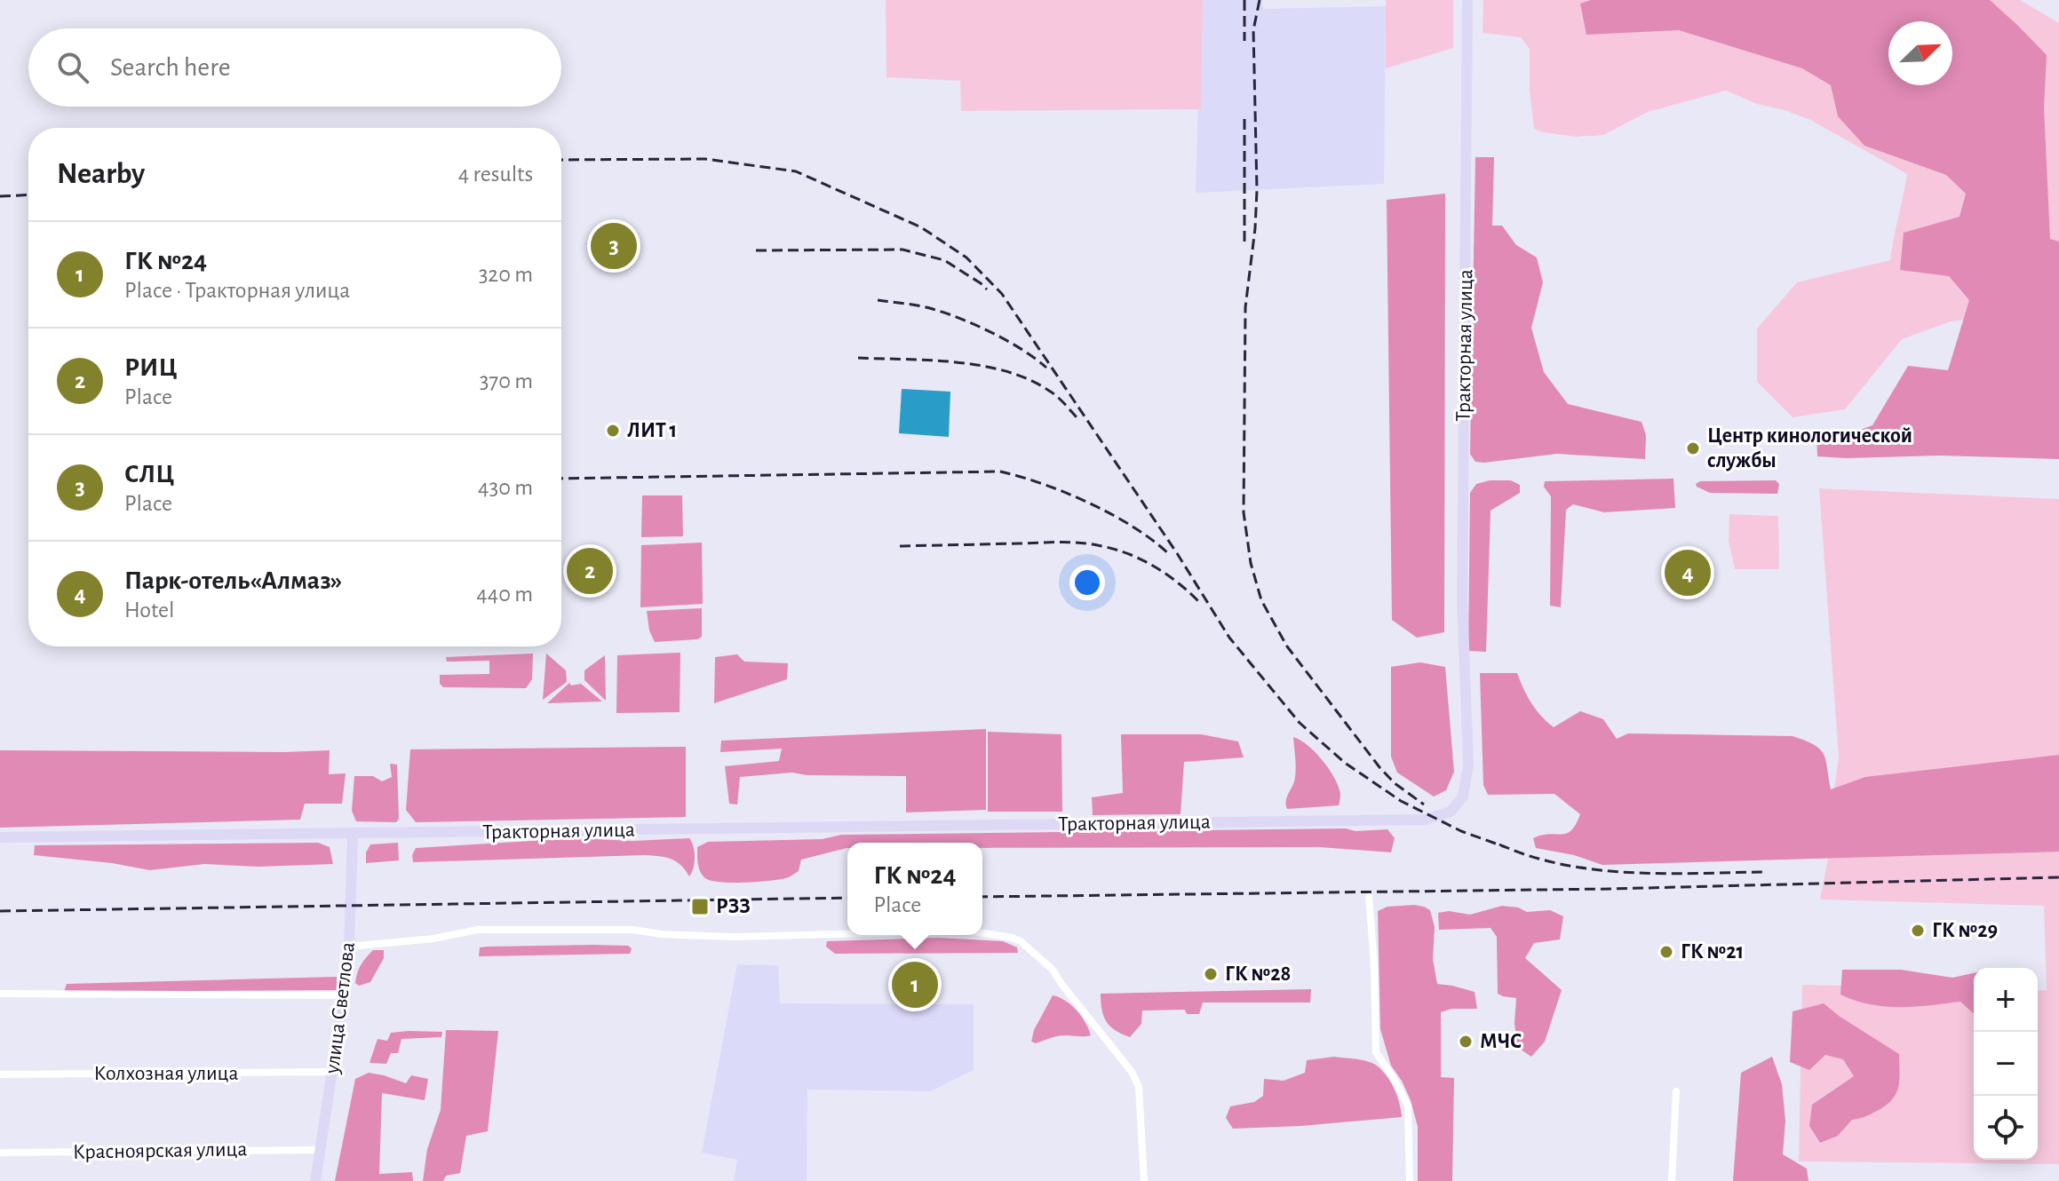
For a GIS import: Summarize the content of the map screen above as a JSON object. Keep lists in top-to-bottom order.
{
  "streets": {
    "main road": ["Тракторная улица", "улица Светлова"],
    "street": ["Колхозная улица", "Красноярская улица"]
  },
  "crossings": [
    ["Тракторная улица", "улица Светлова"],
    ["улица Светлова", "Колхозная улица"],
    ["улица Светлова", "Красноярская улица"]
  ],
  "places": {
    "other": [
      "ЛИТ 1",
      "Центр кинологической службы",
      "ГК №29",
      "ГК №21",
      "ГК №28",
      "МЧС"
    ],
    "transit": ["РЗЗ"]
  },
  "north": "top right",
  "page": {
    "search": "Search here",
    "heading": ["Nearby", "4 results"],
    "pins": [
      "3",
      "2",
      "4",
      "1"
    ],
    "list": [
      {
        "mark": "1",
        "name": "ГК №24",
        "note": "Place · Тракторная улица",
        "value": "320 m"
      },
      {
        "mark": "2",
        "name": "РИЦ",
        "note": "Place",
        "value": "370 m"
      },
      {
        "mark": "3",
        "name": "СЛЦ",
        "note": "Place",
        "value": "430 m"
      },
      {
        "mark": "4",
        "name": "Парк-отель«Алмаз»",
        "note": "Hotel",
        "value": "440 m"
      }
    ],
    "popup": ["ГК №24", "Place"],
    "map_buttons": ["+", "−"]
  }
}
